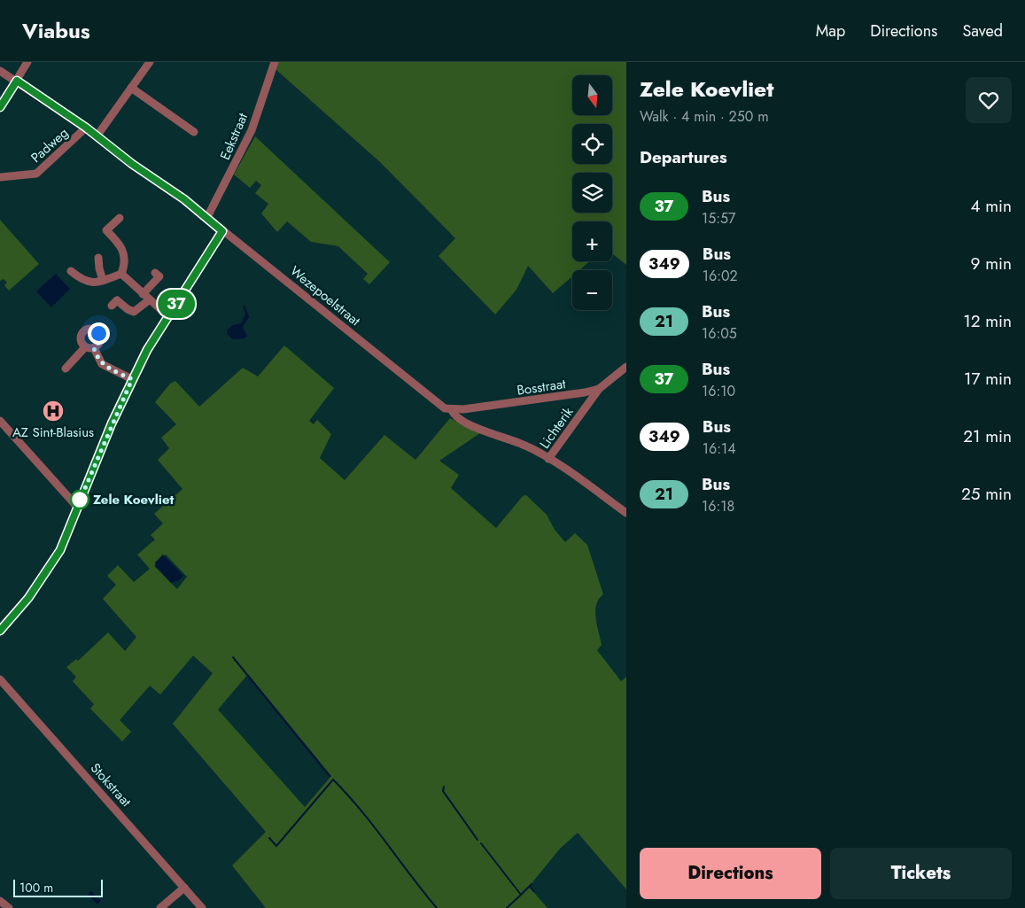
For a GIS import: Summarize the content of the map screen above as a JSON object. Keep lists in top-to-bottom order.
{
  "streets": {
    "street": [
      "Eekstraat",
      "Padweg",
      "Wezepoelstraat",
      "Bosstraat",
      "Lichterik",
      "Stokstraat"
    ]
  },
  "crossings": [
    ["Eekstraat", "Wezepoelstraat"],
    ["Padweg", "Wezepoelstraat"],
    ["Wezepoelstraat", "Bosstraat"],
    ["Wezepoelstraat", "Lichterik"],
    ["Bosstraat", "Lichterik"]
  ],
  "places": {
    "hospital": ["AZ Sint-Blasius"],
    "other": ["Zele Koevliet"]
  },
  "lines": ["bus line 37"],
  "scale_bar": "100 m",
  "north": "bottom",
  "page": {
    "header": "Viabus",
    "nav": ["Map", "Directions", "Saved"],
    "on_map": "37",
    "heading": [
      ["Zele Koevliet", "Walk · 4 min · 250 m"],
      "Departures"
    ],
    "map_buttons": ["+", "−"],
    "list": [
      {
        "mark": "37",
        "name": "Bus",
        "note": "15:57",
        "value": "4 min"
      },
      {
        "mark": "349",
        "name": "Bus",
        "note": "16:02",
        "value": "9 min"
      },
      {
        "mark": "21",
        "name": "Bus",
        "note": "16:05",
        "value": "12 min"
      },
      {
        "mark": "37",
        "name": "Bus",
        "note": "16:10",
        "value": "17 min"
      },
      {
        "mark": "349",
        "name": "Bus",
        "note": "16:14",
        "value": "21 min"
      },
      {
        "mark": "21",
        "name": "Bus",
        "note": "16:18",
        "value": "25 min"
      }
    ],
    "buttons": ["Directions", "Tickets"],
    "scale": "100 m"
  }
}
